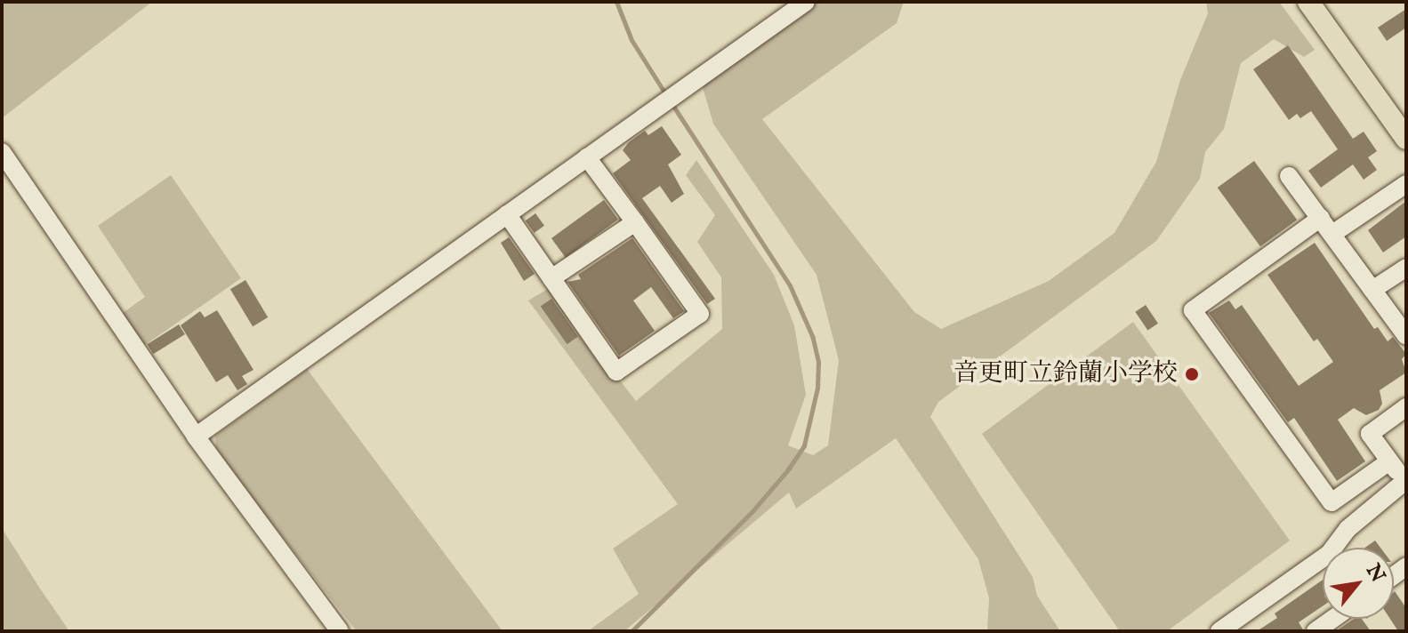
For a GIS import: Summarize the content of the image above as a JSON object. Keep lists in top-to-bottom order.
{
  "places": ["音更町立鈴蘭小学校"],
  "north": "top right"
}
